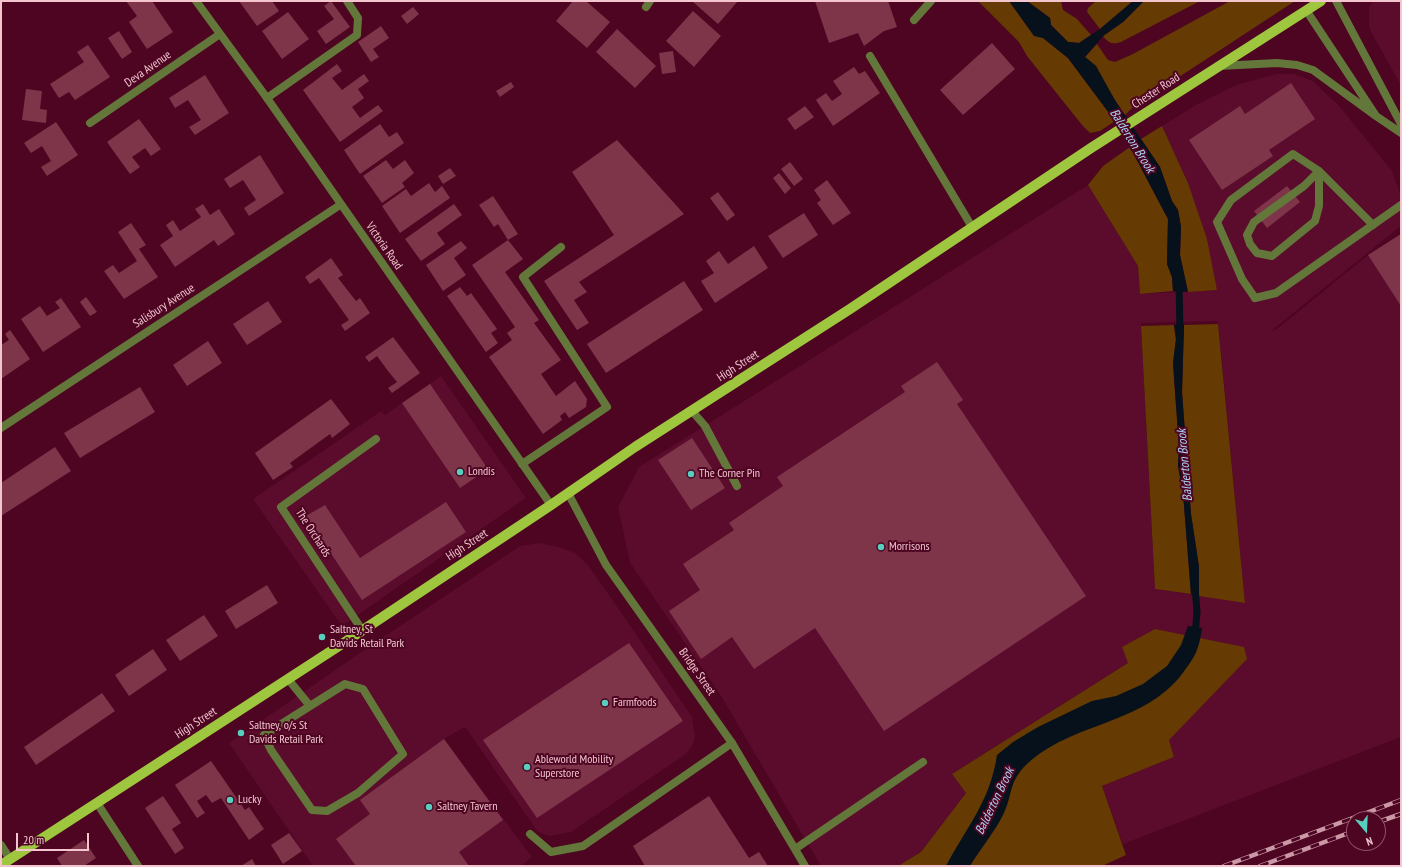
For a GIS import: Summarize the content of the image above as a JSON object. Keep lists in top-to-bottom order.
{
  "streets": {
    "main road": ["Chester Road", "High Street"],
    "street": [
      "Deva Avenue",
      "Victoria Road",
      "Salisbury Avenue",
      "The Orchards",
      "Bridge Street"
    ]
  },
  "crossings": [
    ["Deva Avenue", "Victoria Road"],
    ["Chester Road", "High Street"],
    ["Victoria Road", "Salisbury Avenue"],
    ["Victoria Road", "High Street"],
    ["High Street", "The Orchards"],
    ["High Street", "Bridge Street"]
  ],
  "water": ["Balderton Brook"],
  "places": [
    "Londis",
    "The Corner Pin",
    "Morrisons",
    "Saltney, St Davids Retail Park",
    "Farmfoods",
    "Saltney, o/s St Davids Retail Park",
    "Ableworld Mobility Superstore",
    "Lucky",
    "Saltney Tavern"
  ],
  "scale_bar": "20 m",
  "north": "bottom"
}
